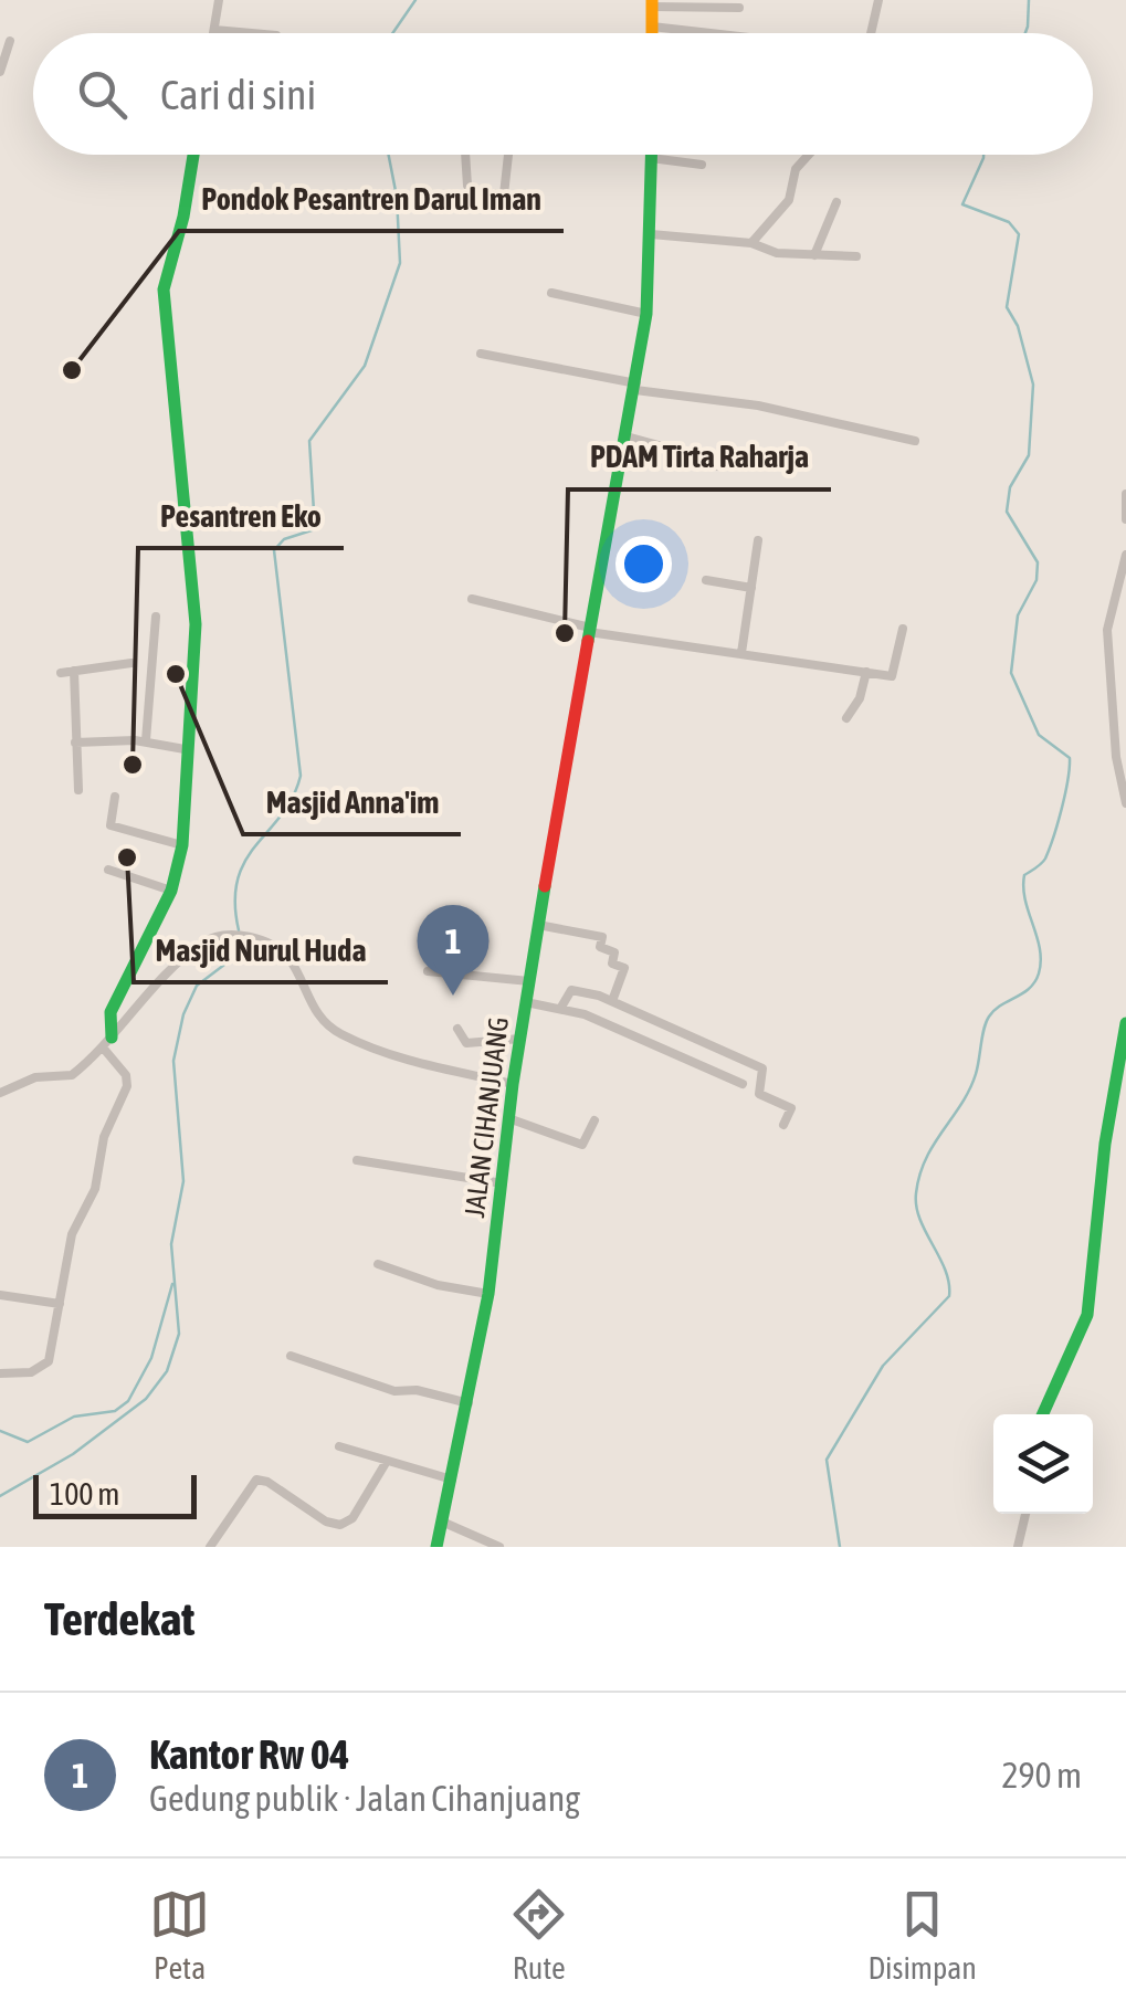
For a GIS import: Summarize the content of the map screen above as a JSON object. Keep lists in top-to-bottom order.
{
  "streets": {
    "main road": ["JALAN CIHANJUANG"]
  },
  "places": [
    "Pondok Pesantren Darul Iman",
    "PDAM Tirta Raharja",
    "Masjid Anna'im",
    "Pesantren Eko",
    "Masjid Nurul Huda"
  ],
  "scale_bar": "100 m",
  "page": {
    "search": "Cari di sini",
    "pins": "1",
    "scale": "100 m",
    "heading": "Terdekat",
    "list": [
      {
        "mark": "1",
        "name": "Kantor Rw 04",
        "note": "Gedung publik · Jalan Cihanjuang",
        "value": "290 m"
      }
    ],
    "nav": ["Peta", "Rute", "Disimpan"]
  }
}
